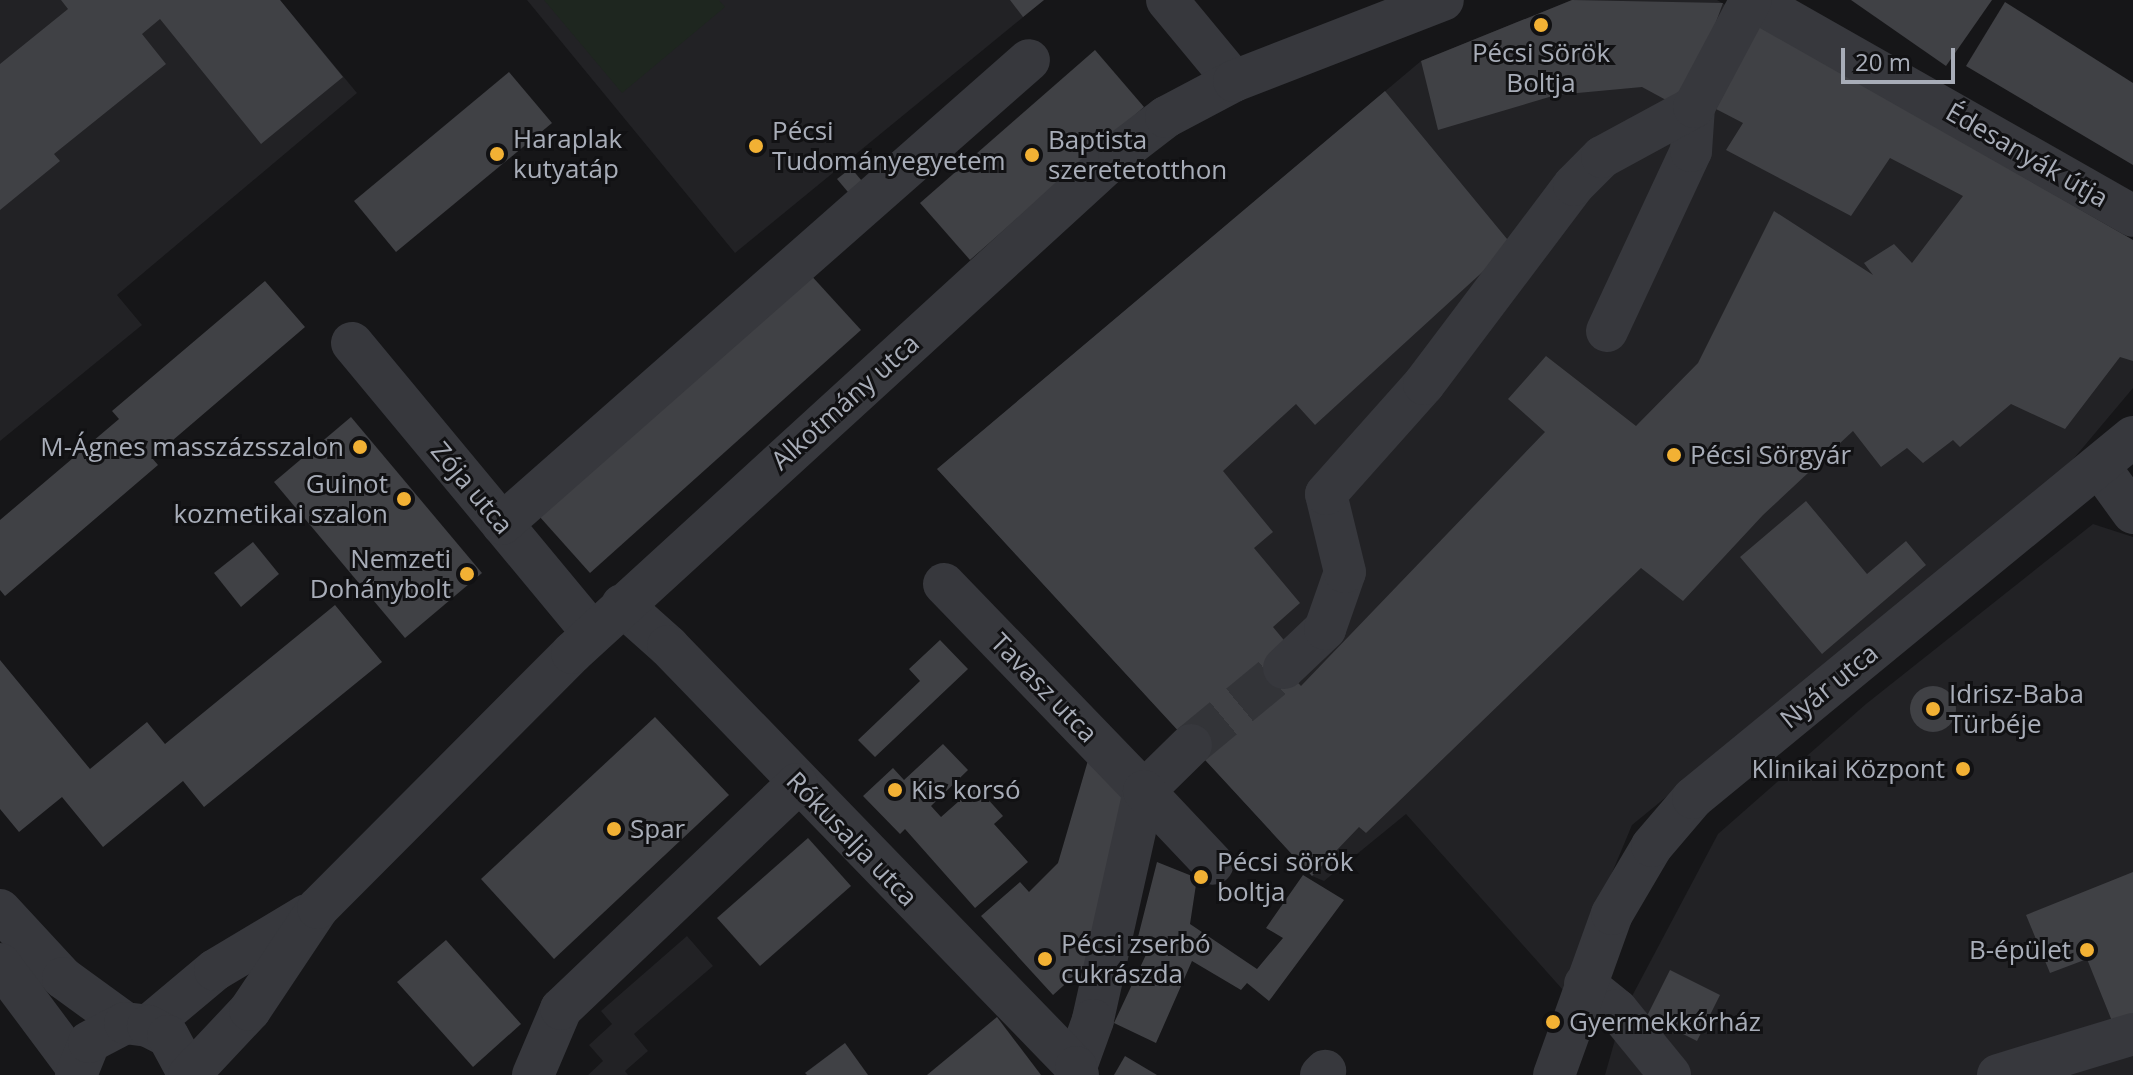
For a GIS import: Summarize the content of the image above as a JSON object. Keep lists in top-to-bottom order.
{
  "streets": {
    "street": [
      "Édesanyák útja",
      "Alkotmány utca",
      "Zója utca",
      "Nyár utca",
      "Tavasz utca",
      "Rókusalja utca"
    ]
  },
  "crossings": [
    ["Alkotmány utca", "Zója utca"],
    ["Alkotmány utca", "Rókusalja utca"]
  ],
  "places": [
    "Pécsi Sörök Boltja",
    "Pécsi Tudományegyetem",
    "Haraplak kutyatáp",
    "Baptista szeretetotthon",
    "M-Ágnes masszázsszalon",
    "Pécsi Sörgyár",
    "Guinot kozmetikai szalon",
    "Nemzeti Dohánybolt",
    "Idrisz-Baba Türbéje",
    "Klinikai Központ",
    "Kis korsó",
    "Spar",
    "Pécsi sörök boltja",
    "B-épület",
    "Pécsi zserbó cukrászda",
    "Gyermekkórház"
  ],
  "scale_bar": "20 m"
}
